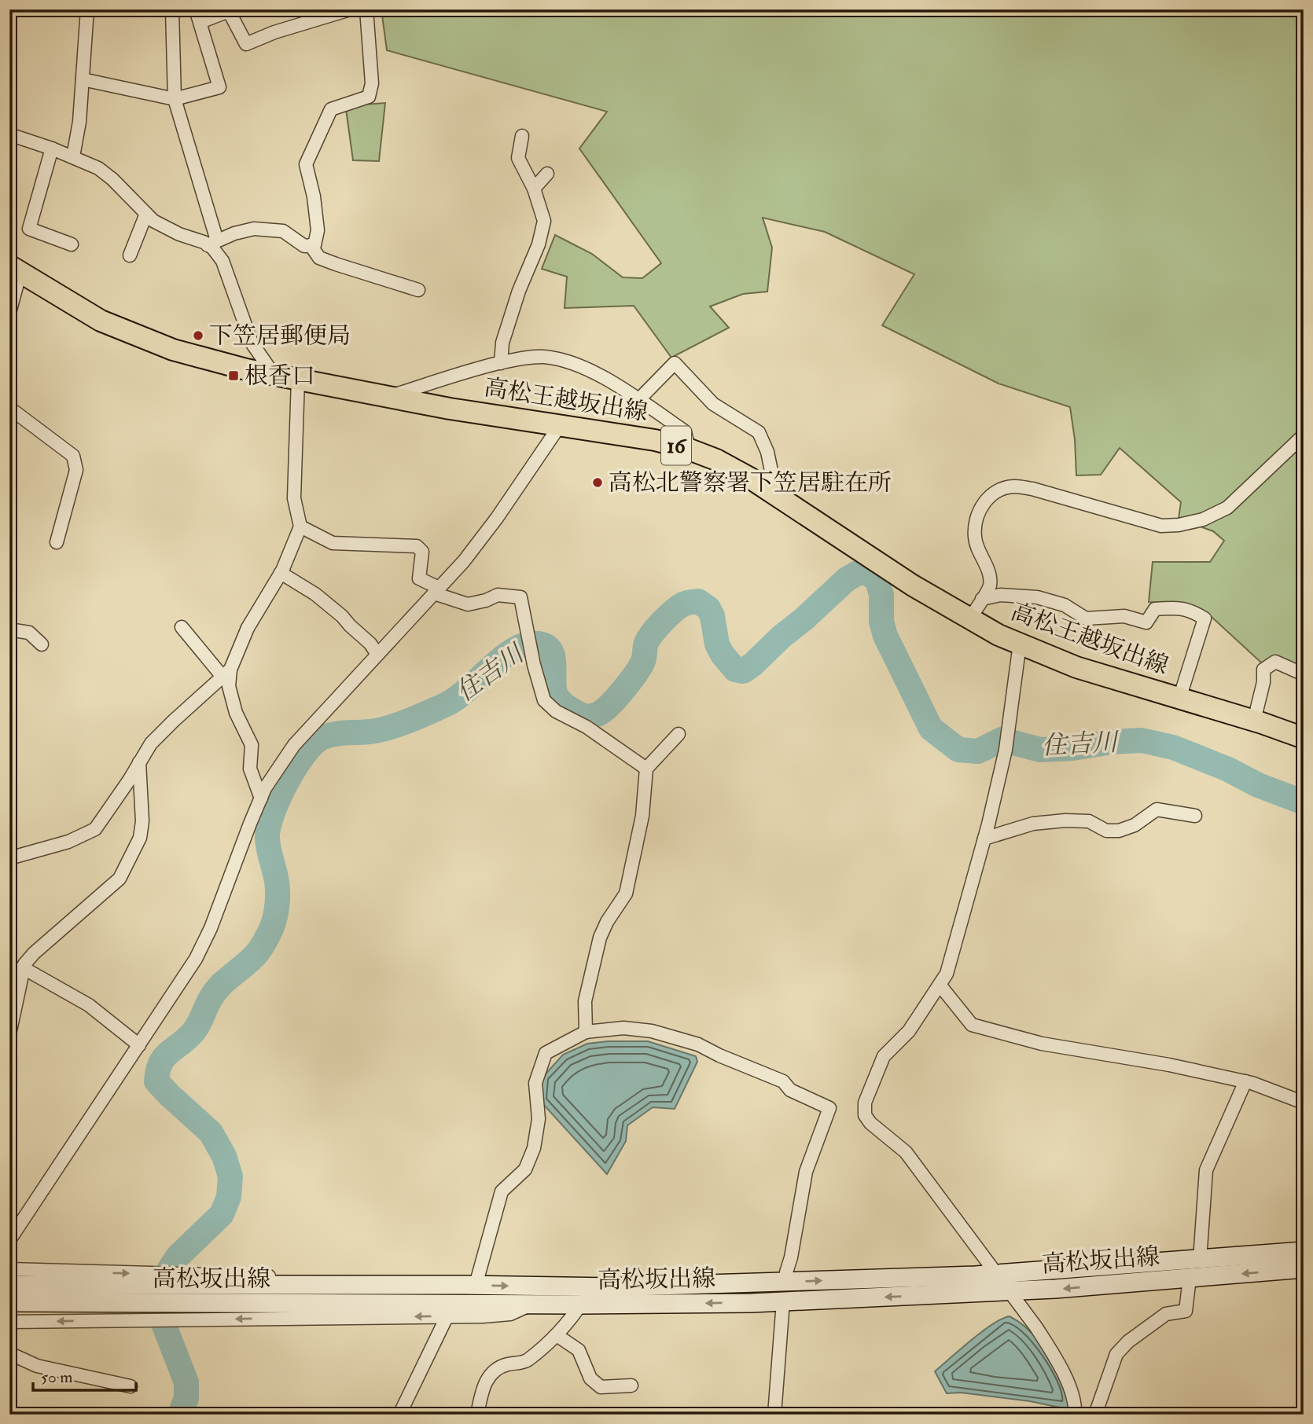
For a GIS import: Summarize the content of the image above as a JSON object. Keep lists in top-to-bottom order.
{
  "streets": {
    "main road": ["高松王越坂出線", "16", "高松坂出線"]
  },
  "water": ["住吉川"],
  "places": {
    "other": ["下笠居郵便局", "高松北警察署下笠居駐在所"],
    "transit": ["根香口"]
  },
  "scale_bar": "50 m"
}
